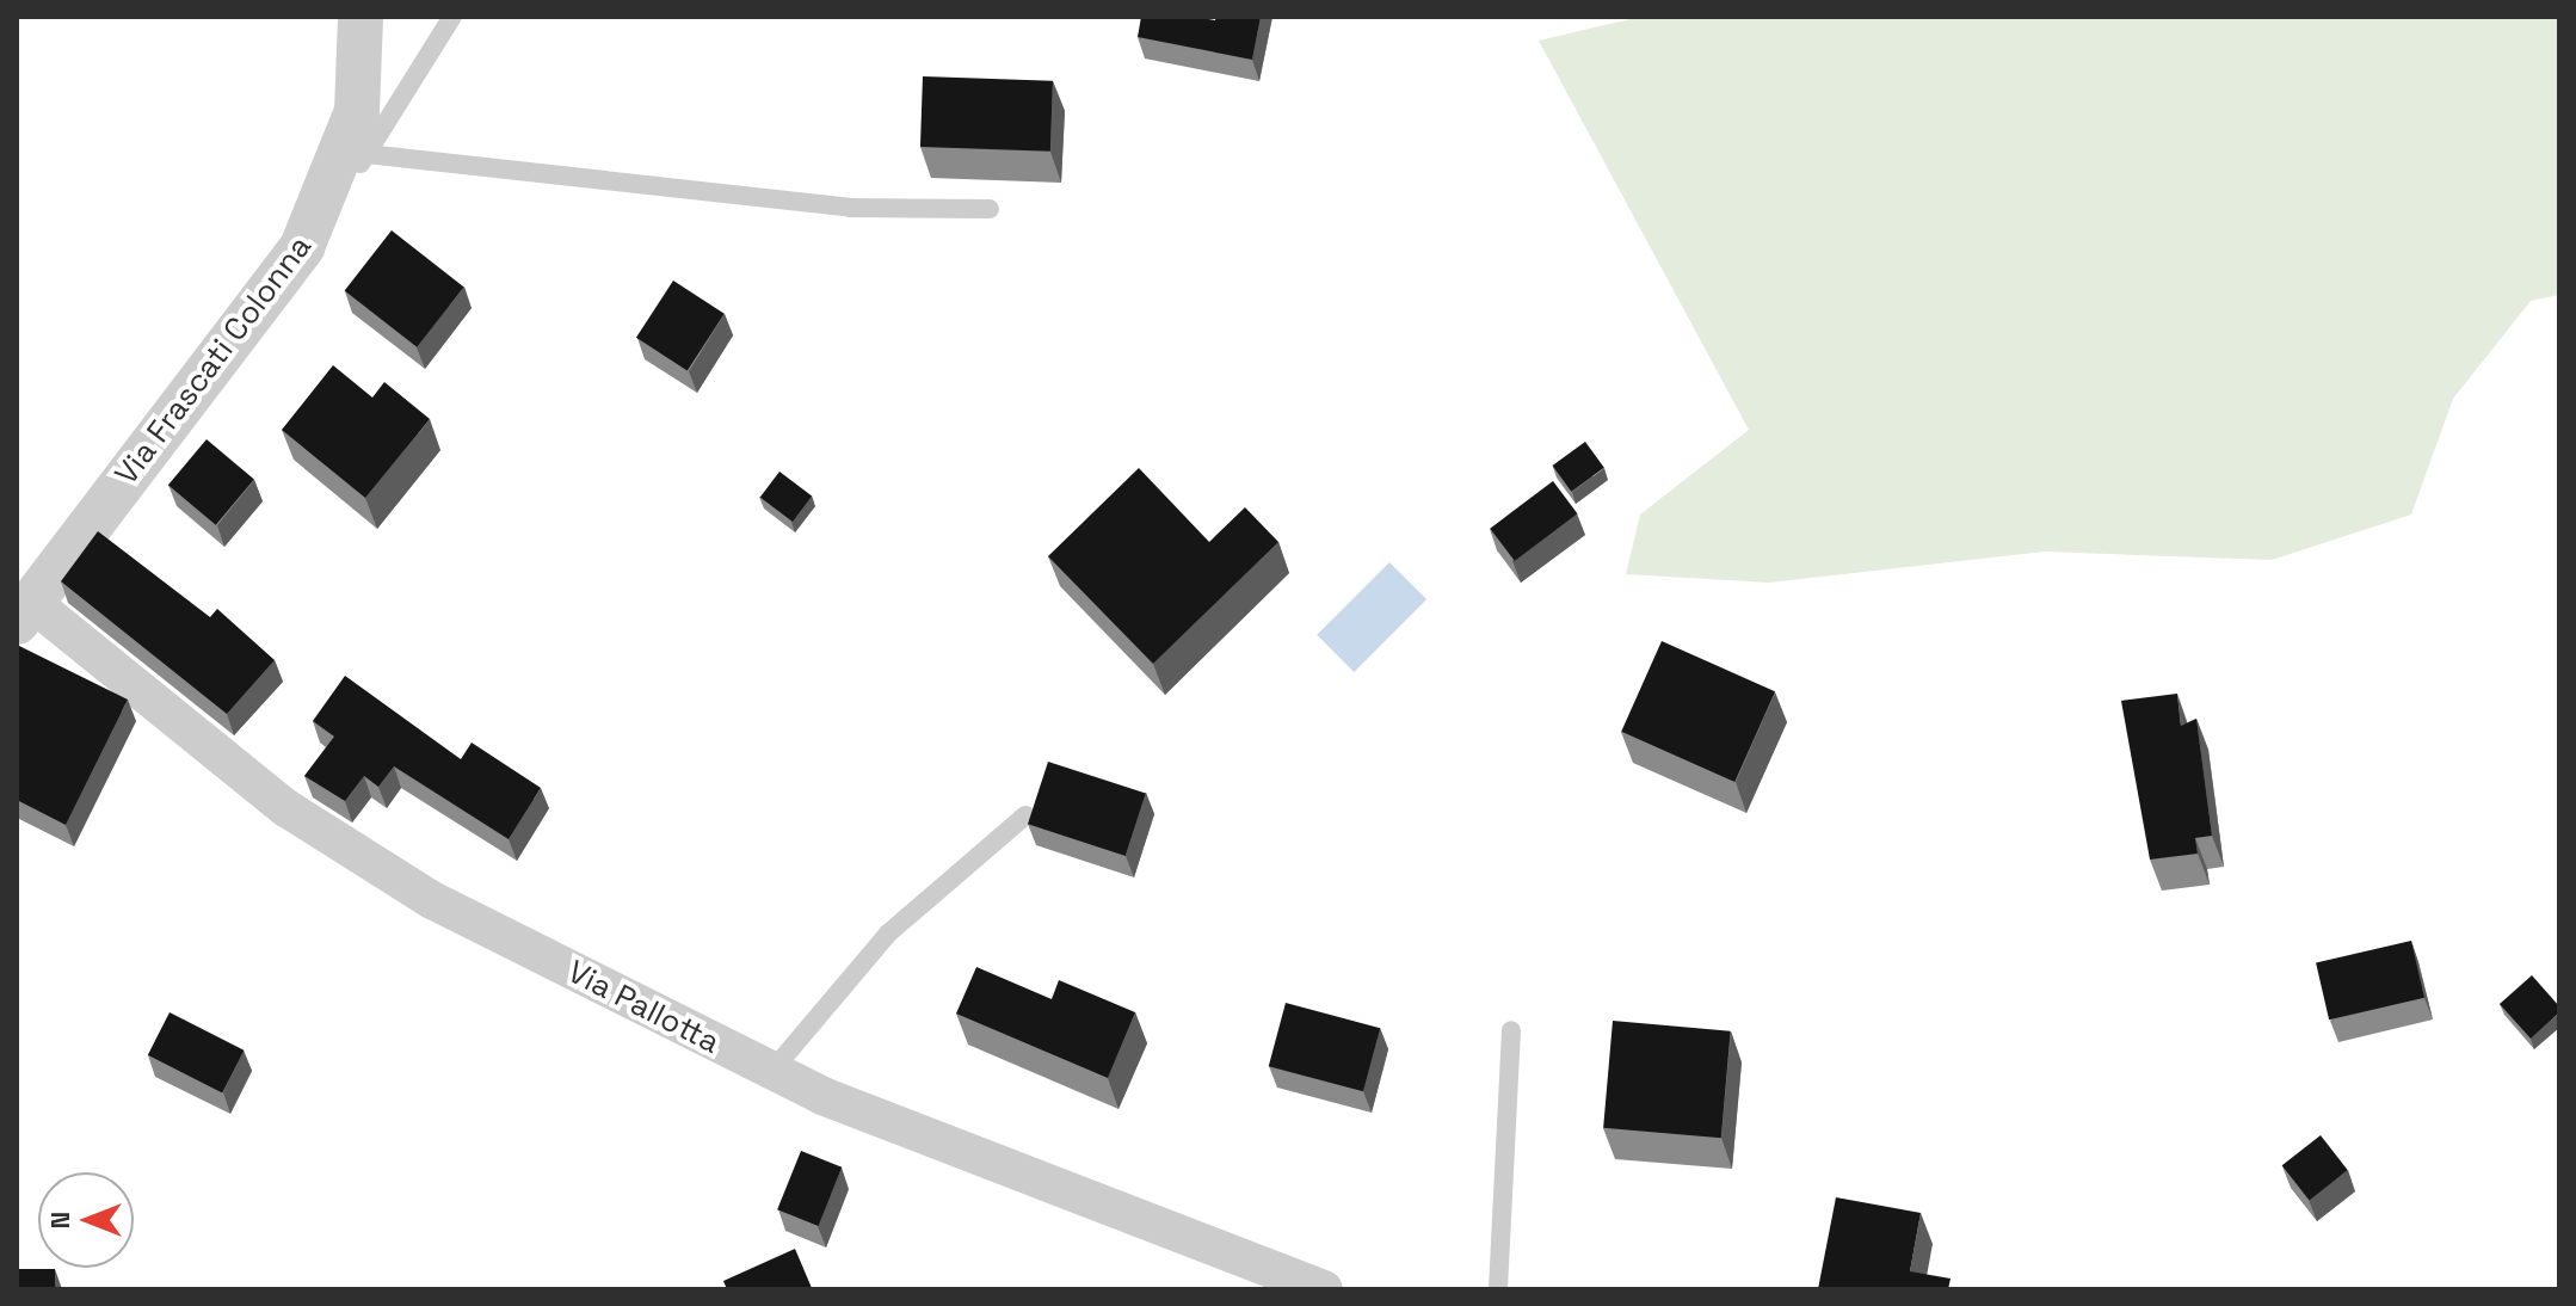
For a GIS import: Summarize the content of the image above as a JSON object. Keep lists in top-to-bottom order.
{
  "streets": {
    "street": ["Via Frascati Colonna", "Via Pallotta"]
  },
  "crossings": [
    ["Via Frascati Colonna", "Via Pallotta"]
  ],
  "north": "left"
}
